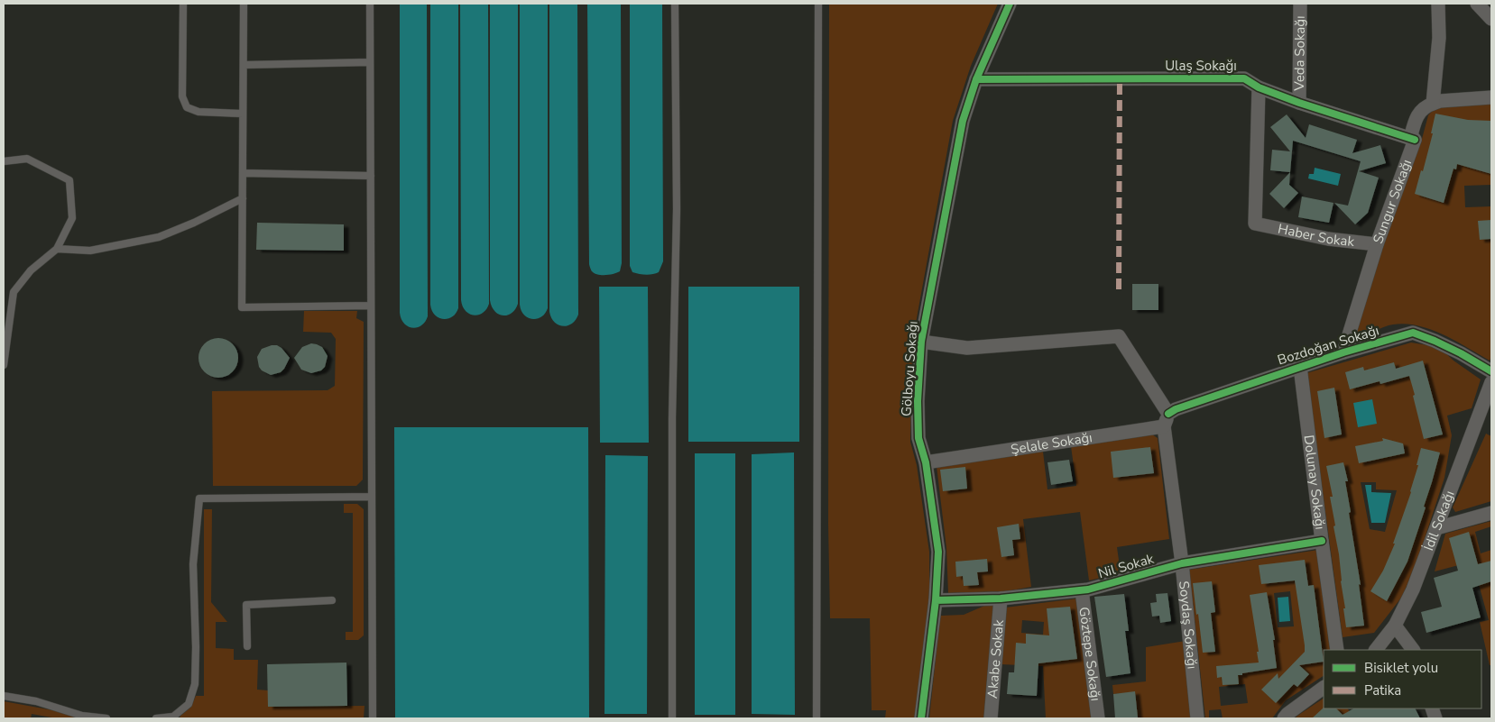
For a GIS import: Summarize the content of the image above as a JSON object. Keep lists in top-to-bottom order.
{
  "streets": {
    "street": [
      "Veda Sokağı",
      "Ulaş Sokağı",
      "Sungur Sokağı",
      "Haber Sokak",
      "Bozdoğan Sokağı",
      "Gölboyu Sokağı",
      "Şelale Sokağı",
      "Dolunay Sokağı",
      "İdil Sokağı",
      "Nil Sokak",
      "Soydaş Sokağı",
      "Göztepe Sokağı",
      "Akabe Sokak"
    ]
  },
  "crossings": [
    ["Veda Sokağı", "Ulaş Sokağı"],
    ["Ulaş Sokağı", "Sungur Sokağı"],
    ["Ulaş Sokağı", "Haber Sokak"],
    ["Ulaş Sokağı", "Gölboyu Sokağı"],
    ["Sungur Sokağı", "Haber Sokak"],
    ["Sungur Sokağı", "Bozdoğan Sokağı"],
    ["Bozdoğan Sokağı", "Şelale Sokağı"],
    ["Bozdoğan Sokağı", "Dolunay Sokağı"],
    ["Bozdoğan Sokağı", "Soydaş Sokağı"],
    ["Gölboyu Sokağı", "Şelale Sokağı"],
    ["Gölboyu Sokağı", "Nil Sokak"],
    ["Şelale Sokağı", "Soydaş Sokağı"],
    ["Dolunay Sokağı", "Nil Sokak"],
    ["Nil Sokak", "Soydaş Sokağı"],
    ["Nil Sokak", "Göztepe Sokağı"],
    ["Nil Sokak", "Akabe Sokak"]
  ],
  "legend": ["Bisiklet yolu", "Patika"]
}
